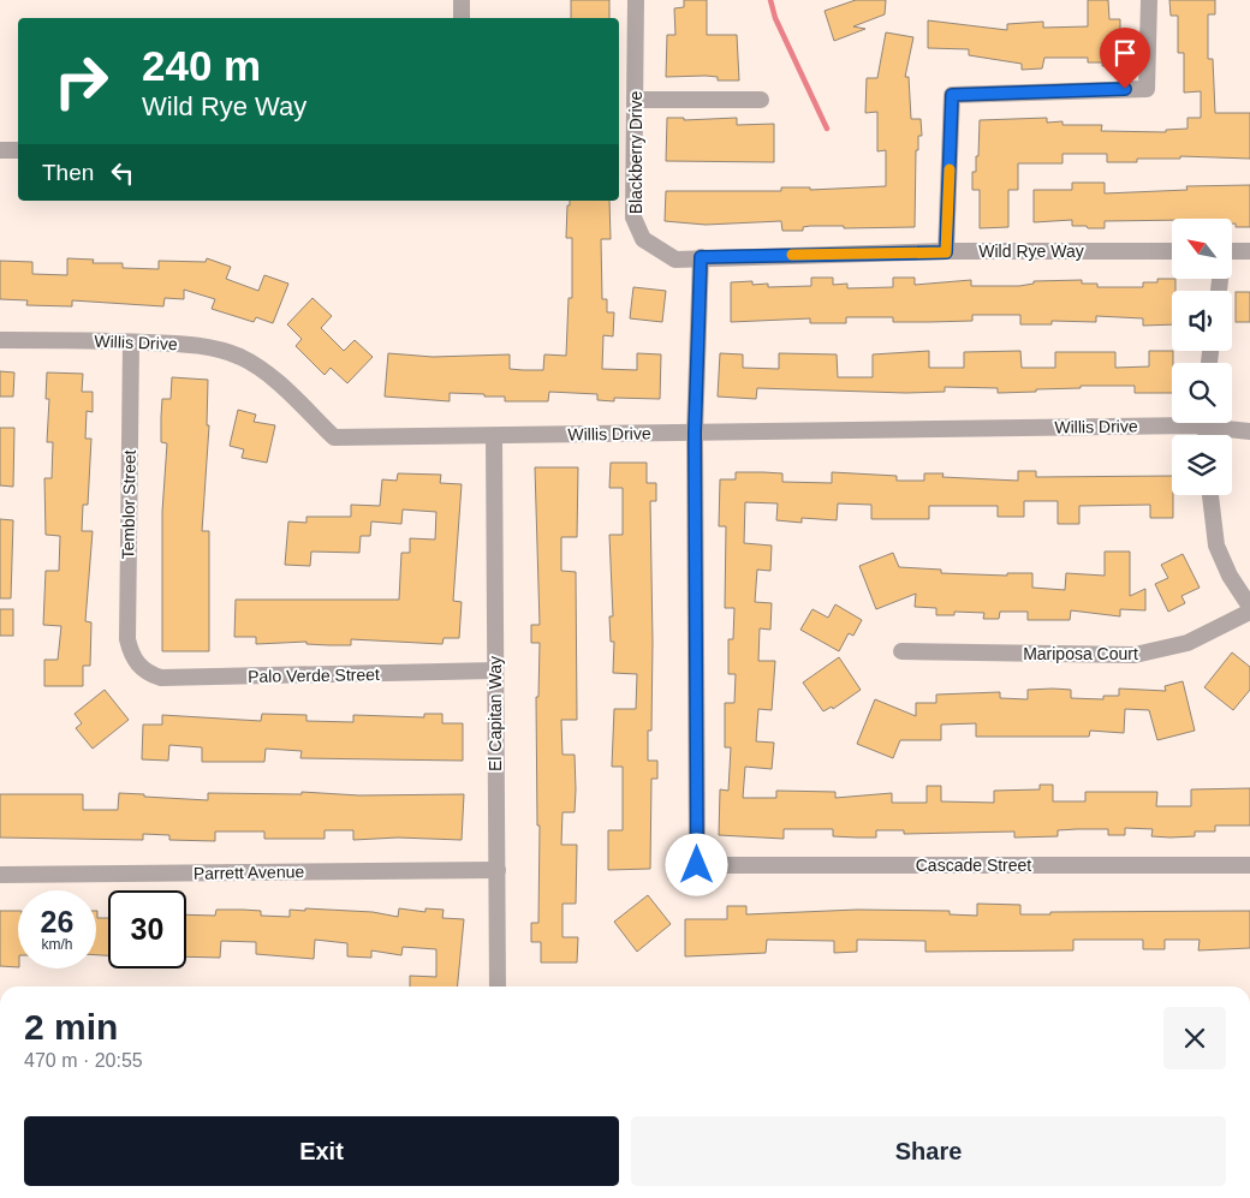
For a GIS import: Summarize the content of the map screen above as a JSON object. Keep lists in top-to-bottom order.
{
  "streets": {
    "street": [
      "Blackberry Drive",
      "Wild Rye Way",
      "Willis Drive",
      "Temblor Street",
      "Mariposa Court",
      "Palo Verde Street",
      "El Capitan Way",
      "Cascade Street",
      "Parrett Avenue"
    ]
  },
  "crossings": [
    ["Blackberry Drive", "Wild Rye Way"],
    ["Willis Drive", "Temblor Street"],
    ["Willis Drive", "El Capitan Way"],
    ["Willis Drive", "Cascade Street"],
    ["Temblor Street", "Palo Verde Street"],
    ["Palo Verde Street", "El Capitan Way"],
    ["El Capitan Way", "Parrett Avenue"]
  ],
  "north": "top left",
  "page": {
    "turn": ["240 m", "Wild Rye Way"],
    "then": "Then",
    "speed": "26 km/h",
    "limit": "30",
    "heading": ["2 min", "470 m · 20:55"],
    "buttons": ["Exit", "Share"]
  }
}
